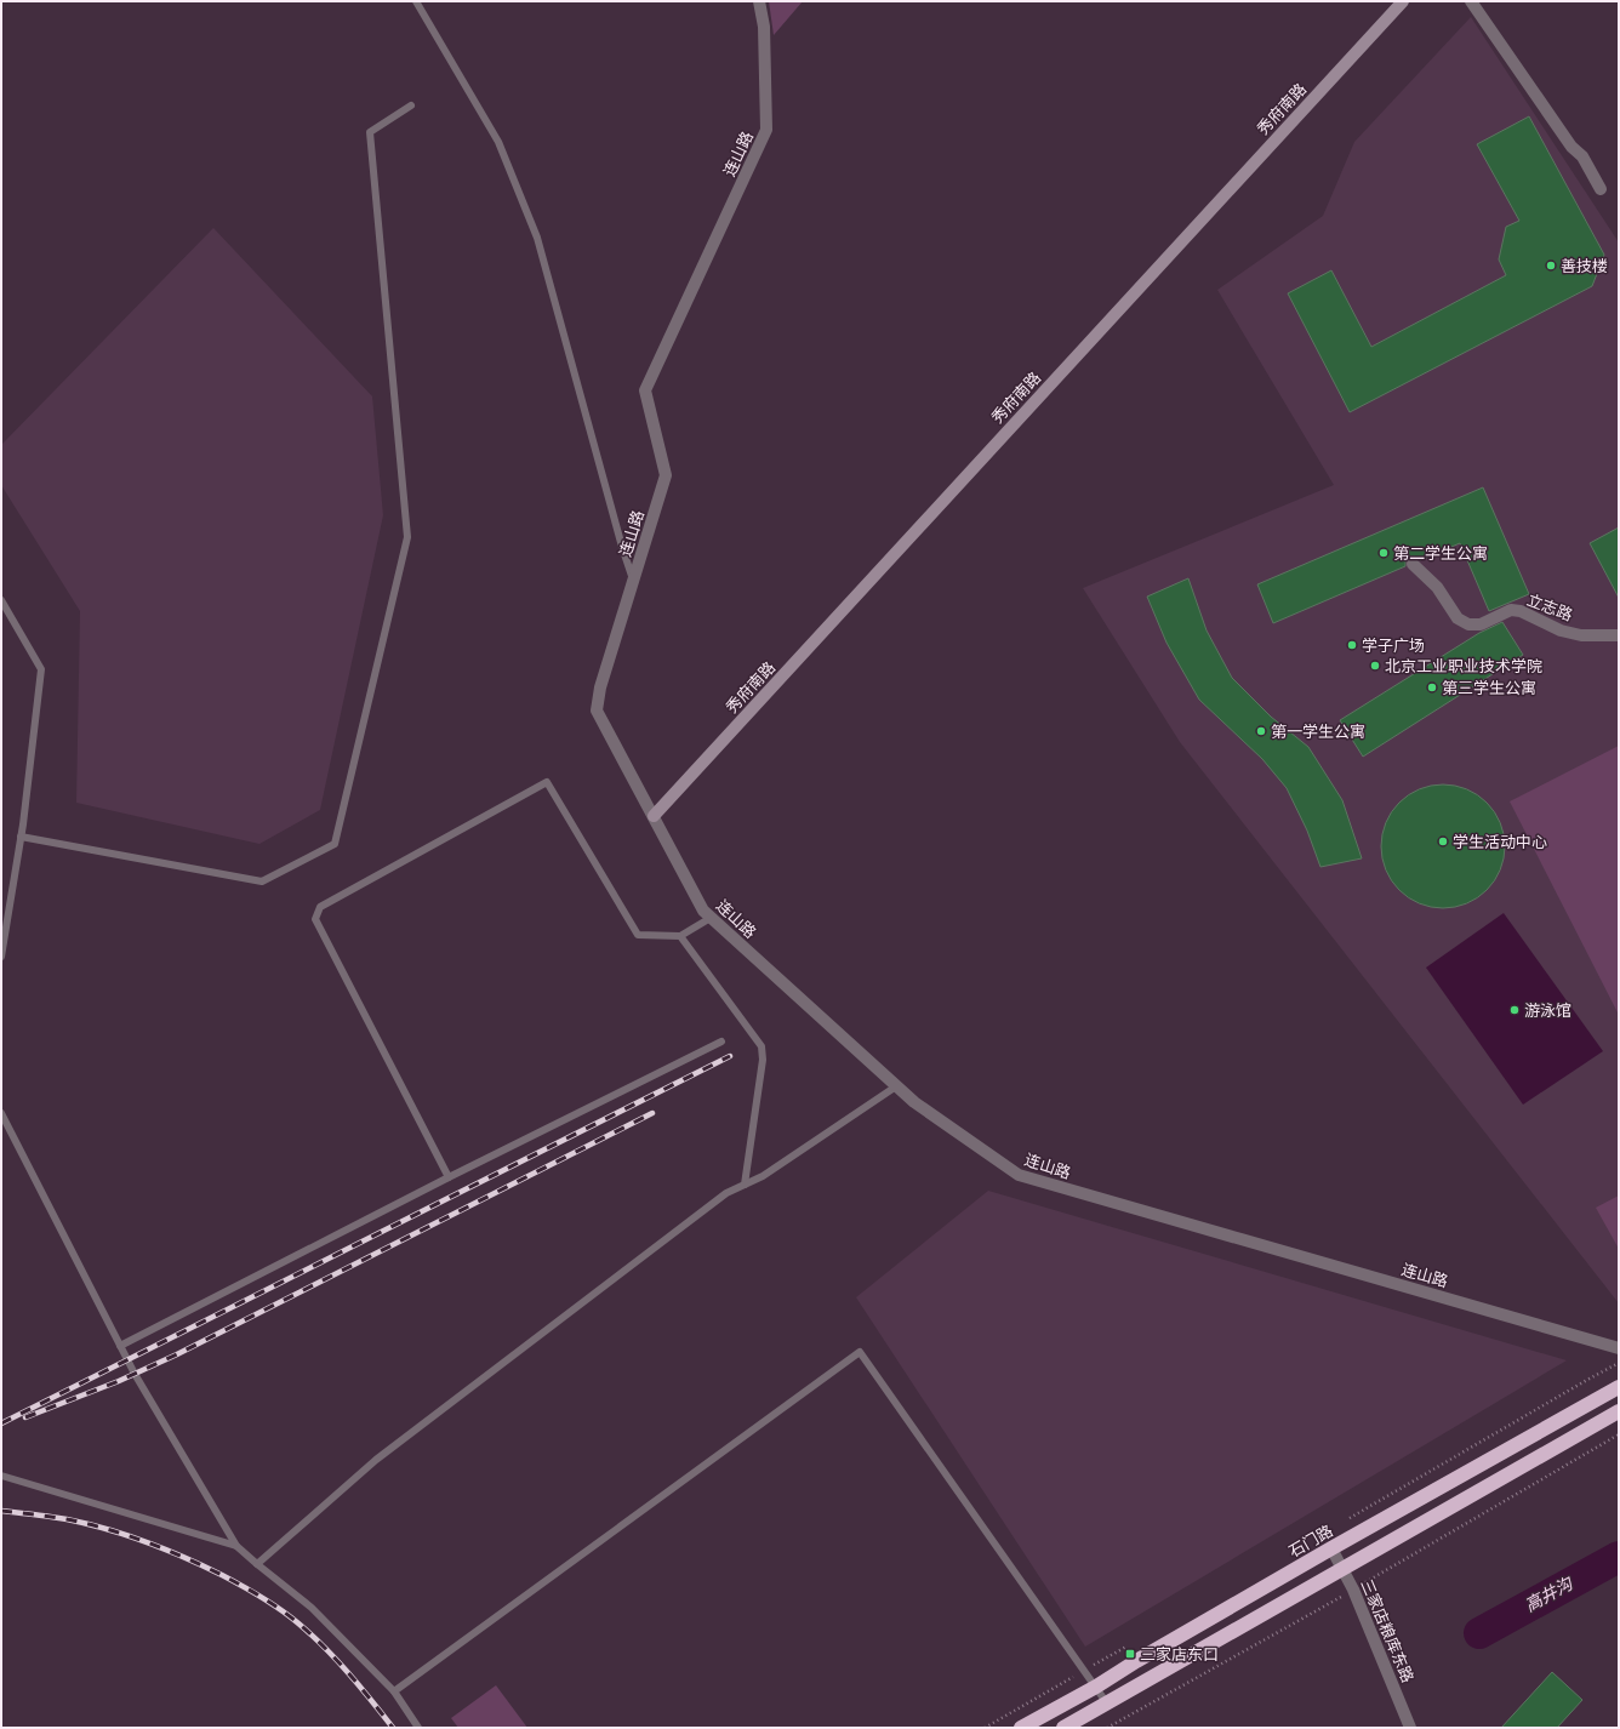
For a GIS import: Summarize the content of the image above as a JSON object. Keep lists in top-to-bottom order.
{
  "streets": {
    "highway": ["石门路"],
    "street": [
      "秀府南路",
      "连山路",
      "立志路",
      "三家店粮库东路"
    ]
  },
  "crossings": [
    ["秀府南路", "连山路"],
    ["石门路", "三家店粮库东路"]
  ],
  "water": ["高井沟"],
  "places": {
    "other": [
      "善技楼",
      "第二学生公寓",
      "学子广场",
      "北京工业职业技术学院",
      "第三学生公寓",
      "第一学生公寓",
      "学生活动中心",
      "游泳馆"
    ],
    "transit": ["三家店东口"]
  }
}
